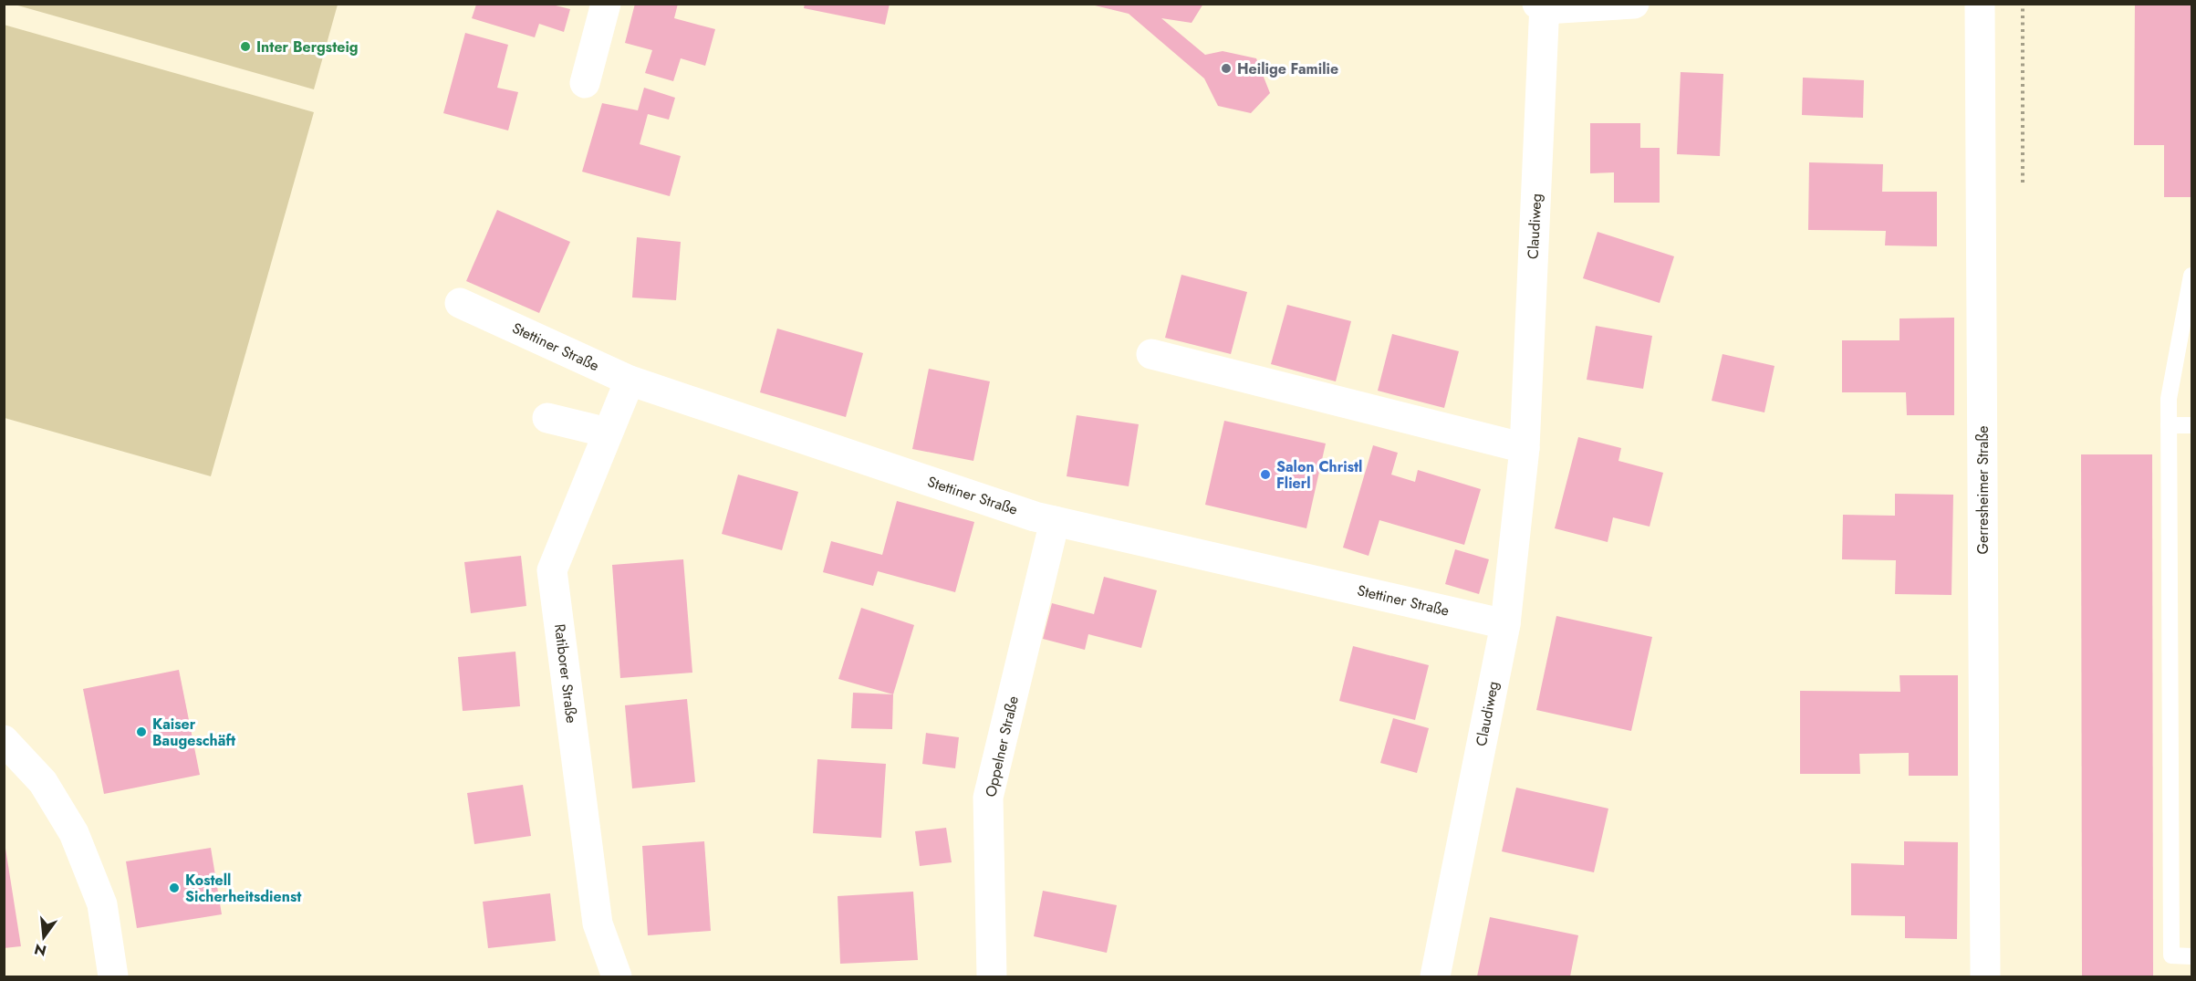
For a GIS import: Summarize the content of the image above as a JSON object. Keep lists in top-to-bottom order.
{
  "streets": {
    "street": [
      "Claudiweg",
      "Stettiner Straße",
      "Gerresheimer Straße",
      "Ratiborer Straße",
      "Oppelner Straße"
    ]
  },
  "crossings": [
    ["Claudiweg", "Stettiner Straße"],
    ["Stettiner Straße", "Ratiborer Straße"],
    ["Stettiner Straße", "Oppelner Straße"]
  ],
  "places": [
    "Inter Bergsteig",
    "Heilige Familie",
    "Salon Christl Flierl",
    "Kaiser Baugeschäft",
    "Kostell Sicherheitsdienst"
  ],
  "north": "bottom"
}
